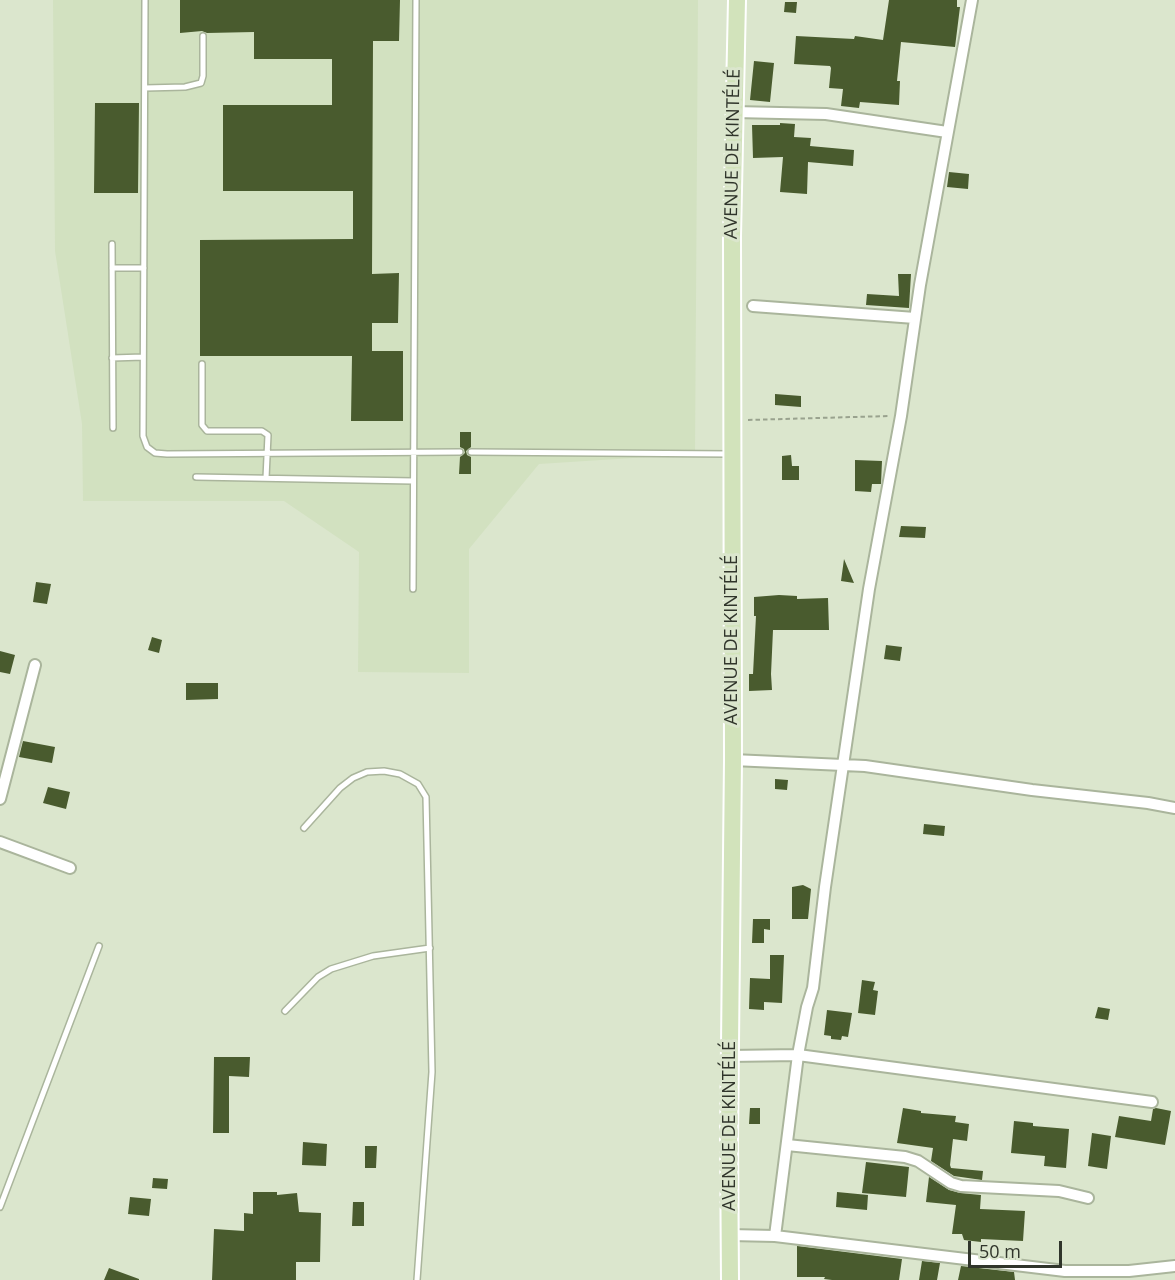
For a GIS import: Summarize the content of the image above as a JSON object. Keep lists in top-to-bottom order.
{
  "streets": {
    "main road": ["AVENUE DE KINTÉLÉ"]
  },
  "scale_bar": "50 m"
}
